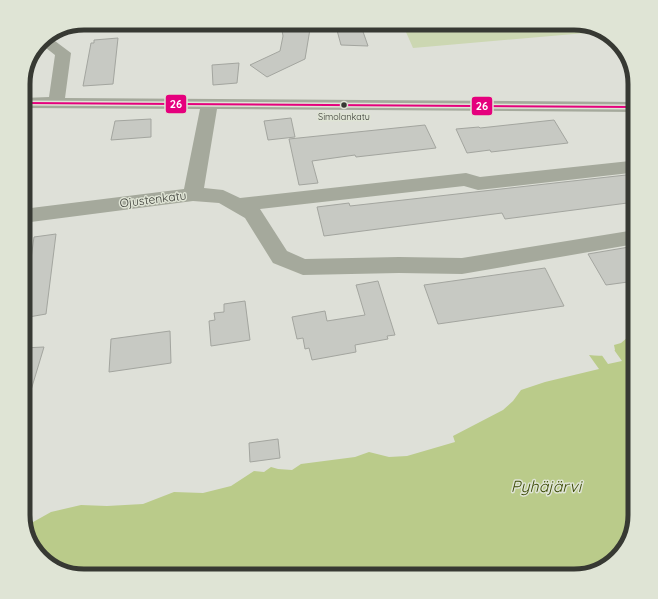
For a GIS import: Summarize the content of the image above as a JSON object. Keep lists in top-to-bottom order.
{
  "streets": {
    "street": ["Ojustenkatu"]
  },
  "water": ["Pyhäjärvi"],
  "places": ["Simolankatu"],
  "lines": ["transit line 26"]
}
